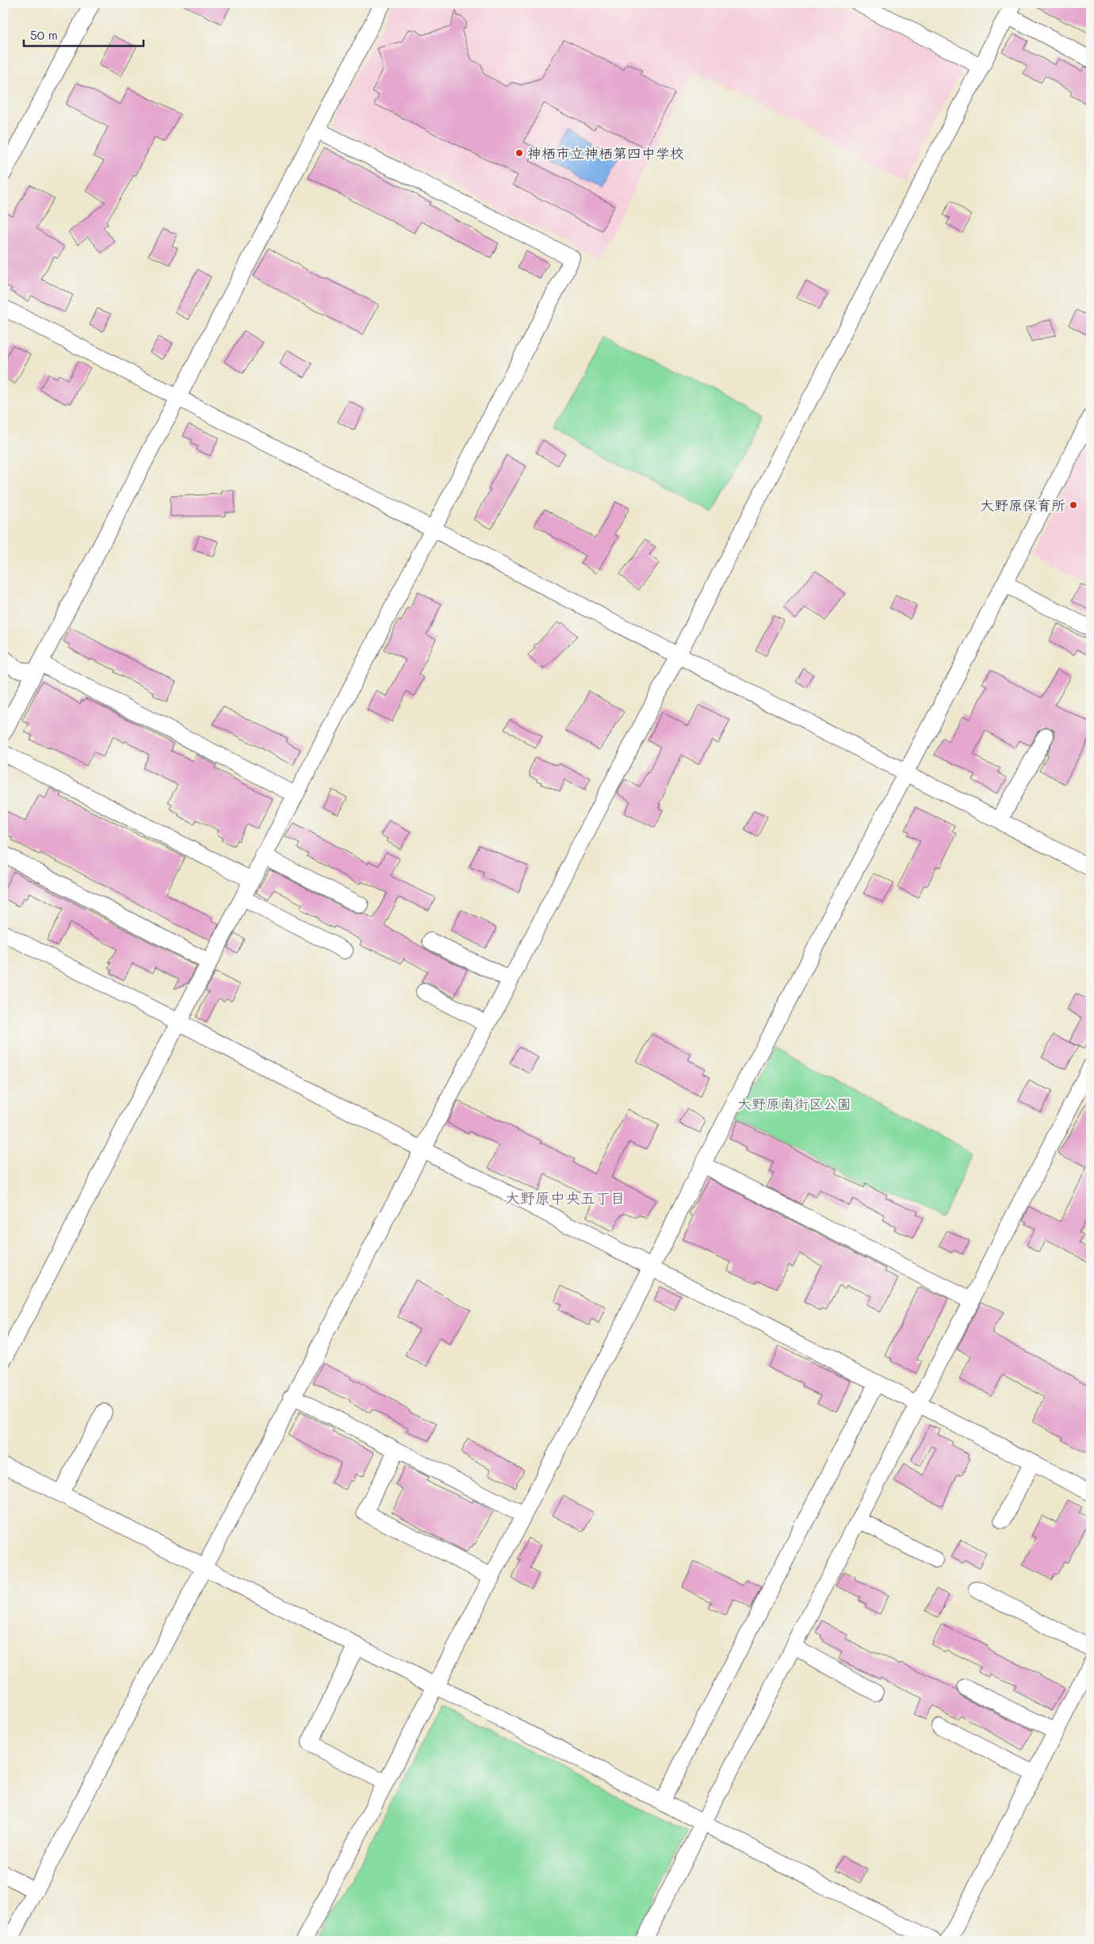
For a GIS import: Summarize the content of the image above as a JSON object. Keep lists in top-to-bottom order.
{
  "districts": ["大野原中央五丁目"],
  "parks": ["大野原南街区公園"],
  "places": ["神栖市立神栖第四中学校", "大野原保育所"],
  "scale_bar": "50 m"
}
